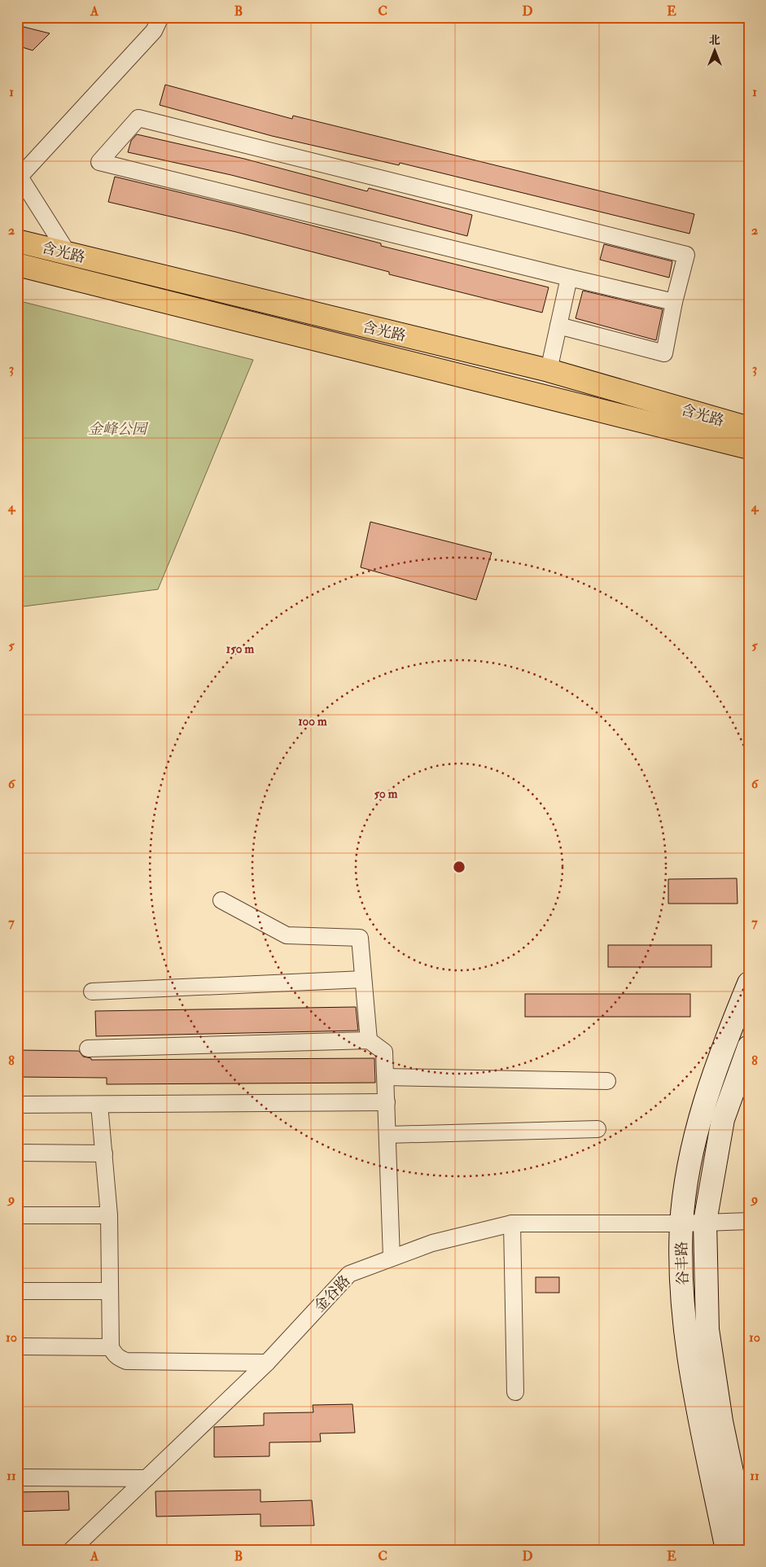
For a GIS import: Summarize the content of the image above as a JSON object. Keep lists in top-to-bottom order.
{
  "streets": {
    "main road": ["含光路"],
    "street": ["谷丰路", "金谷路"]
  },
  "crossings": [
    ["谷丰路", "金谷路"]
  ],
  "parks": ["金峰公园"],
  "north": "top",
  "grid": {
    "columns": [
      "A",
      "B",
      "C",
      "D",
      "E"
    ],
    "rows": [
      "1",
      "2",
      "3",
      "4",
      "5",
      "6",
      "7",
      "8",
      "9",
      "10",
      "11"
    ]
  },
  "rings": ["150 m", "100 m", "50 m"]
}
